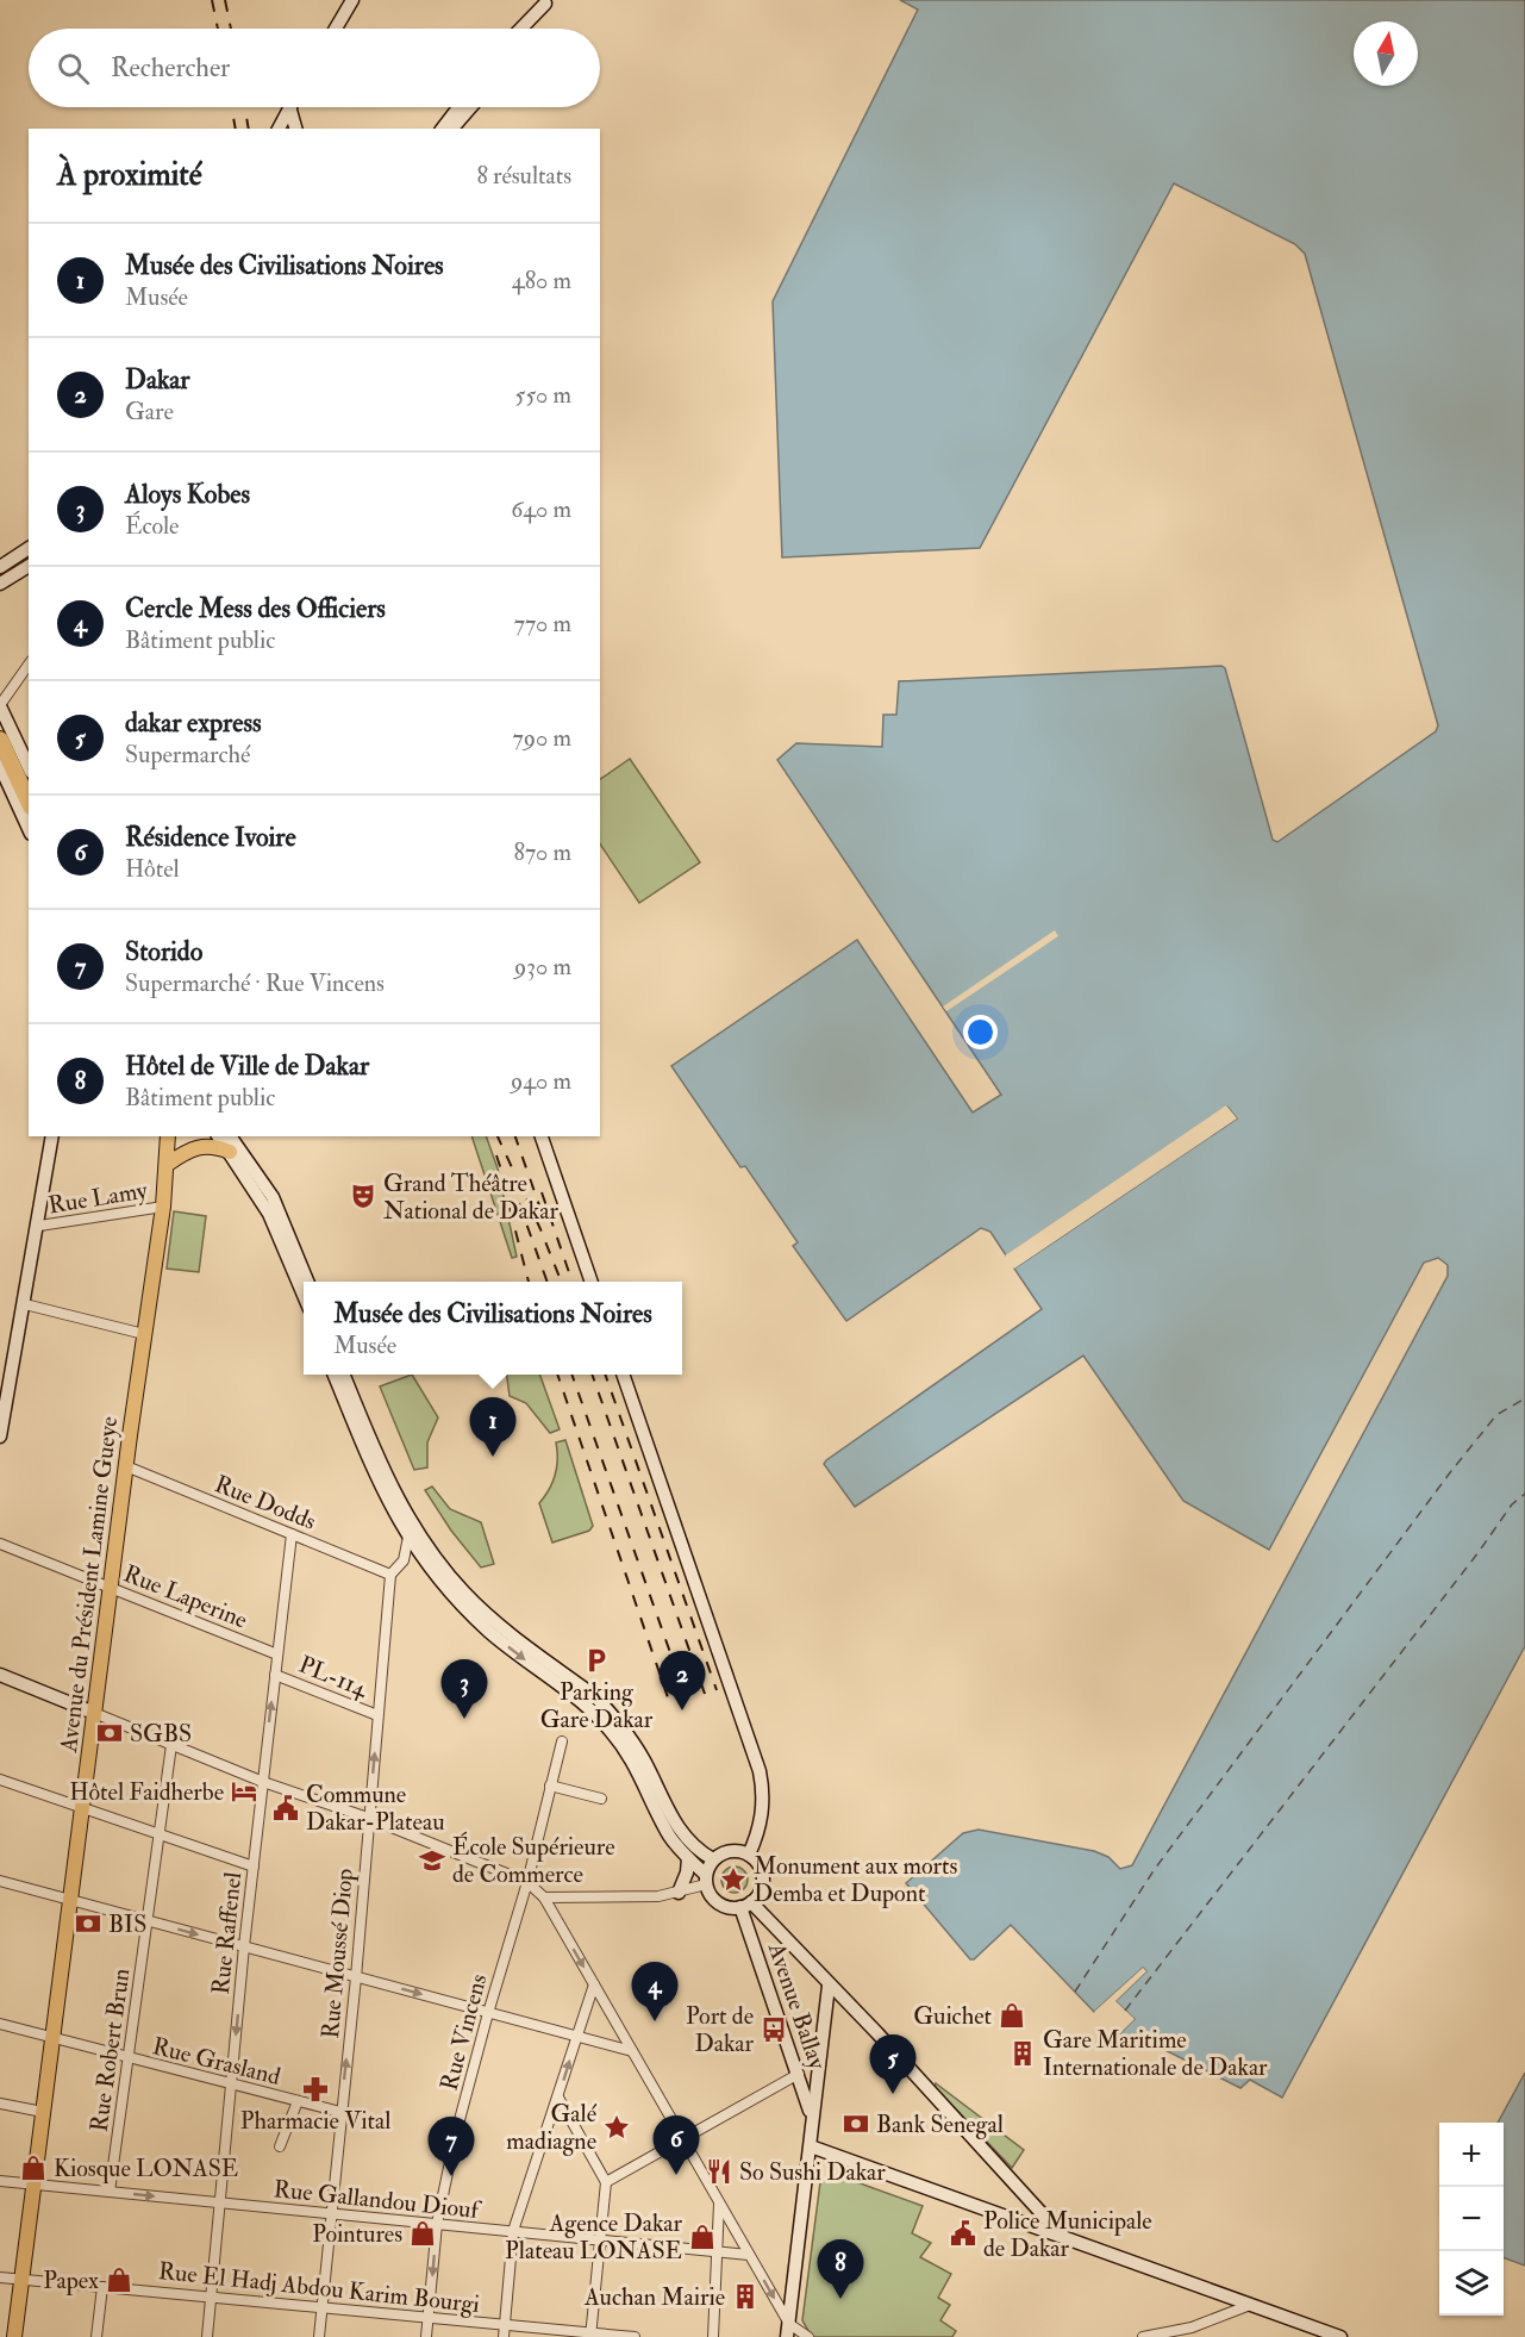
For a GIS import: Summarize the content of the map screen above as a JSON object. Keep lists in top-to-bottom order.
{
  "streets": {
    "main road": ["Avenue du Président Lamine Gueye"],
    "street": [
      "Rue Lamy",
      "Rue Dodds",
      "Rue Laperine",
      "PL-114",
      "Rue Raffenel",
      "Rue Moussé Diop",
      "Avenue Ballay",
      "Rue Vincens",
      "Rue Robert Brun",
      "Rue Grasland",
      "Rue Gallandou Diouf",
      "Rue El Hadj Abdou Karim Bourgi"
    ]
  },
  "crossings": [
    ["Rue Lamy", "Avenue du Président Lamine Gueye"],
    ["Rue Dodds", "Avenue du Président Lamine Gueye"],
    ["Rue Dodds", "Rue Raffenel"],
    ["Rue Dodds", "Rue Moussé Diop"],
    ["Avenue du Président Lamine Gueye", "Rue Laperine"],
    ["Avenue du Président Lamine Gueye", "Rue Grasland"],
    ["Avenue du Président Lamine Gueye", "Rue Gallandou Diouf"],
    ["Avenue du Président Lamine Gueye", "Rue El Hadj Abdou Karim Bourgi"],
    ["Rue Laperine", "Rue Raffenel"],
    ["PL-114", "Rue Raffenel"],
    ["PL-114", "Rue Moussé Diop"],
    ["Rue Raffenel", "Rue Grasland"],
    ["Rue Raffenel", "Rue Gallandou Diouf"],
    ["Rue Raffenel", "Rue El Hadj Abdou Karim Bourgi"],
    ["Rue Moussé Diop", "Rue Grasland"],
    ["Rue Moussé Diop", "Rue Gallandou Diouf"],
    ["Rue Moussé Diop", "Rue El Hadj Abdou Karim Bourgi"],
    ["Rue Vincens", "Rue Gallandou Diouf"],
    ["Rue Vincens", "Rue El Hadj Abdou Karim Bourgi"],
    ["Rue Robert Brun", "Rue Grasland"],
    ["Rue Robert Brun", "Rue Gallandou Diouf"]
  ],
  "places": {
    "theatre": ["Grand Théâtre National de Dakar"],
    "parking": ["Parking Gare Dakar"],
    "bank": ["SGBS", "BIS", "Bank Senegal"],
    "hotel": ["Hôtel Faidherbe"],
    "public building": ["Commune Dakar-Plateau", "Police Municipale de Dakar"],
    "school or university": ["École Supérieure de Commerce"],
    "place": ["Monument aux morts Demba et Dupont", "Galé madiagne"],
    "shop": [
      "Guichet",
      "Kiosque LONASE",
      "Pointures",
      "Agence Dakar Plateau LONASE",
      "Papex"
    ],
    "bus stop": ["Port de Dakar"],
    "building": ["Gare Maritime Internationale de Dakar", "Auchan Mairie"],
    "pharmacy": ["Pharmacie Vital"],
    "restaurant": ["So Sushi Dakar"]
  },
  "north": "top",
  "page": {
    "search": "Rechercher",
    "heading": ["À proximité", "8 résultats"],
    "list": [
      {
        "mark": "1",
        "name": "Musée des Civilisations Noires",
        "note": "Musée",
        "value": "480 m"
      },
      {
        "mark": "2",
        "name": "Dakar",
        "note": "Gare",
        "value": "550 m"
      },
      {
        "mark": "3",
        "name": "Aloys Kobes",
        "note": "École",
        "value": "640 m"
      },
      {
        "mark": "4",
        "name": "Cercle Mess des Officiers",
        "note": "Bâtiment public",
        "value": "770 m"
      },
      {
        "mark": "5",
        "name": "dakar express",
        "note": "Supermarché",
        "value": "790 m"
      },
      {
        "mark": "6",
        "name": "Résidence Ivoire",
        "note": "Hôtel",
        "value": "870 m"
      },
      {
        "mark": "7",
        "name": "Storido",
        "note": "Supermarché · Rue Vincens",
        "value": "930 m"
      },
      {
        "mark": "8",
        "name": "Hôtel de Ville de Dakar",
        "note": "Bâtiment public",
        "value": "940 m"
      }
    ],
    "popup": ["Musée des Civilisations Noires", "Musée"],
    "pins": [
      "1",
      "2",
      "3",
      "4",
      "5",
      "6",
      "7",
      "8"
    ],
    "map_buttons": ["+", "−"]
  }
}
